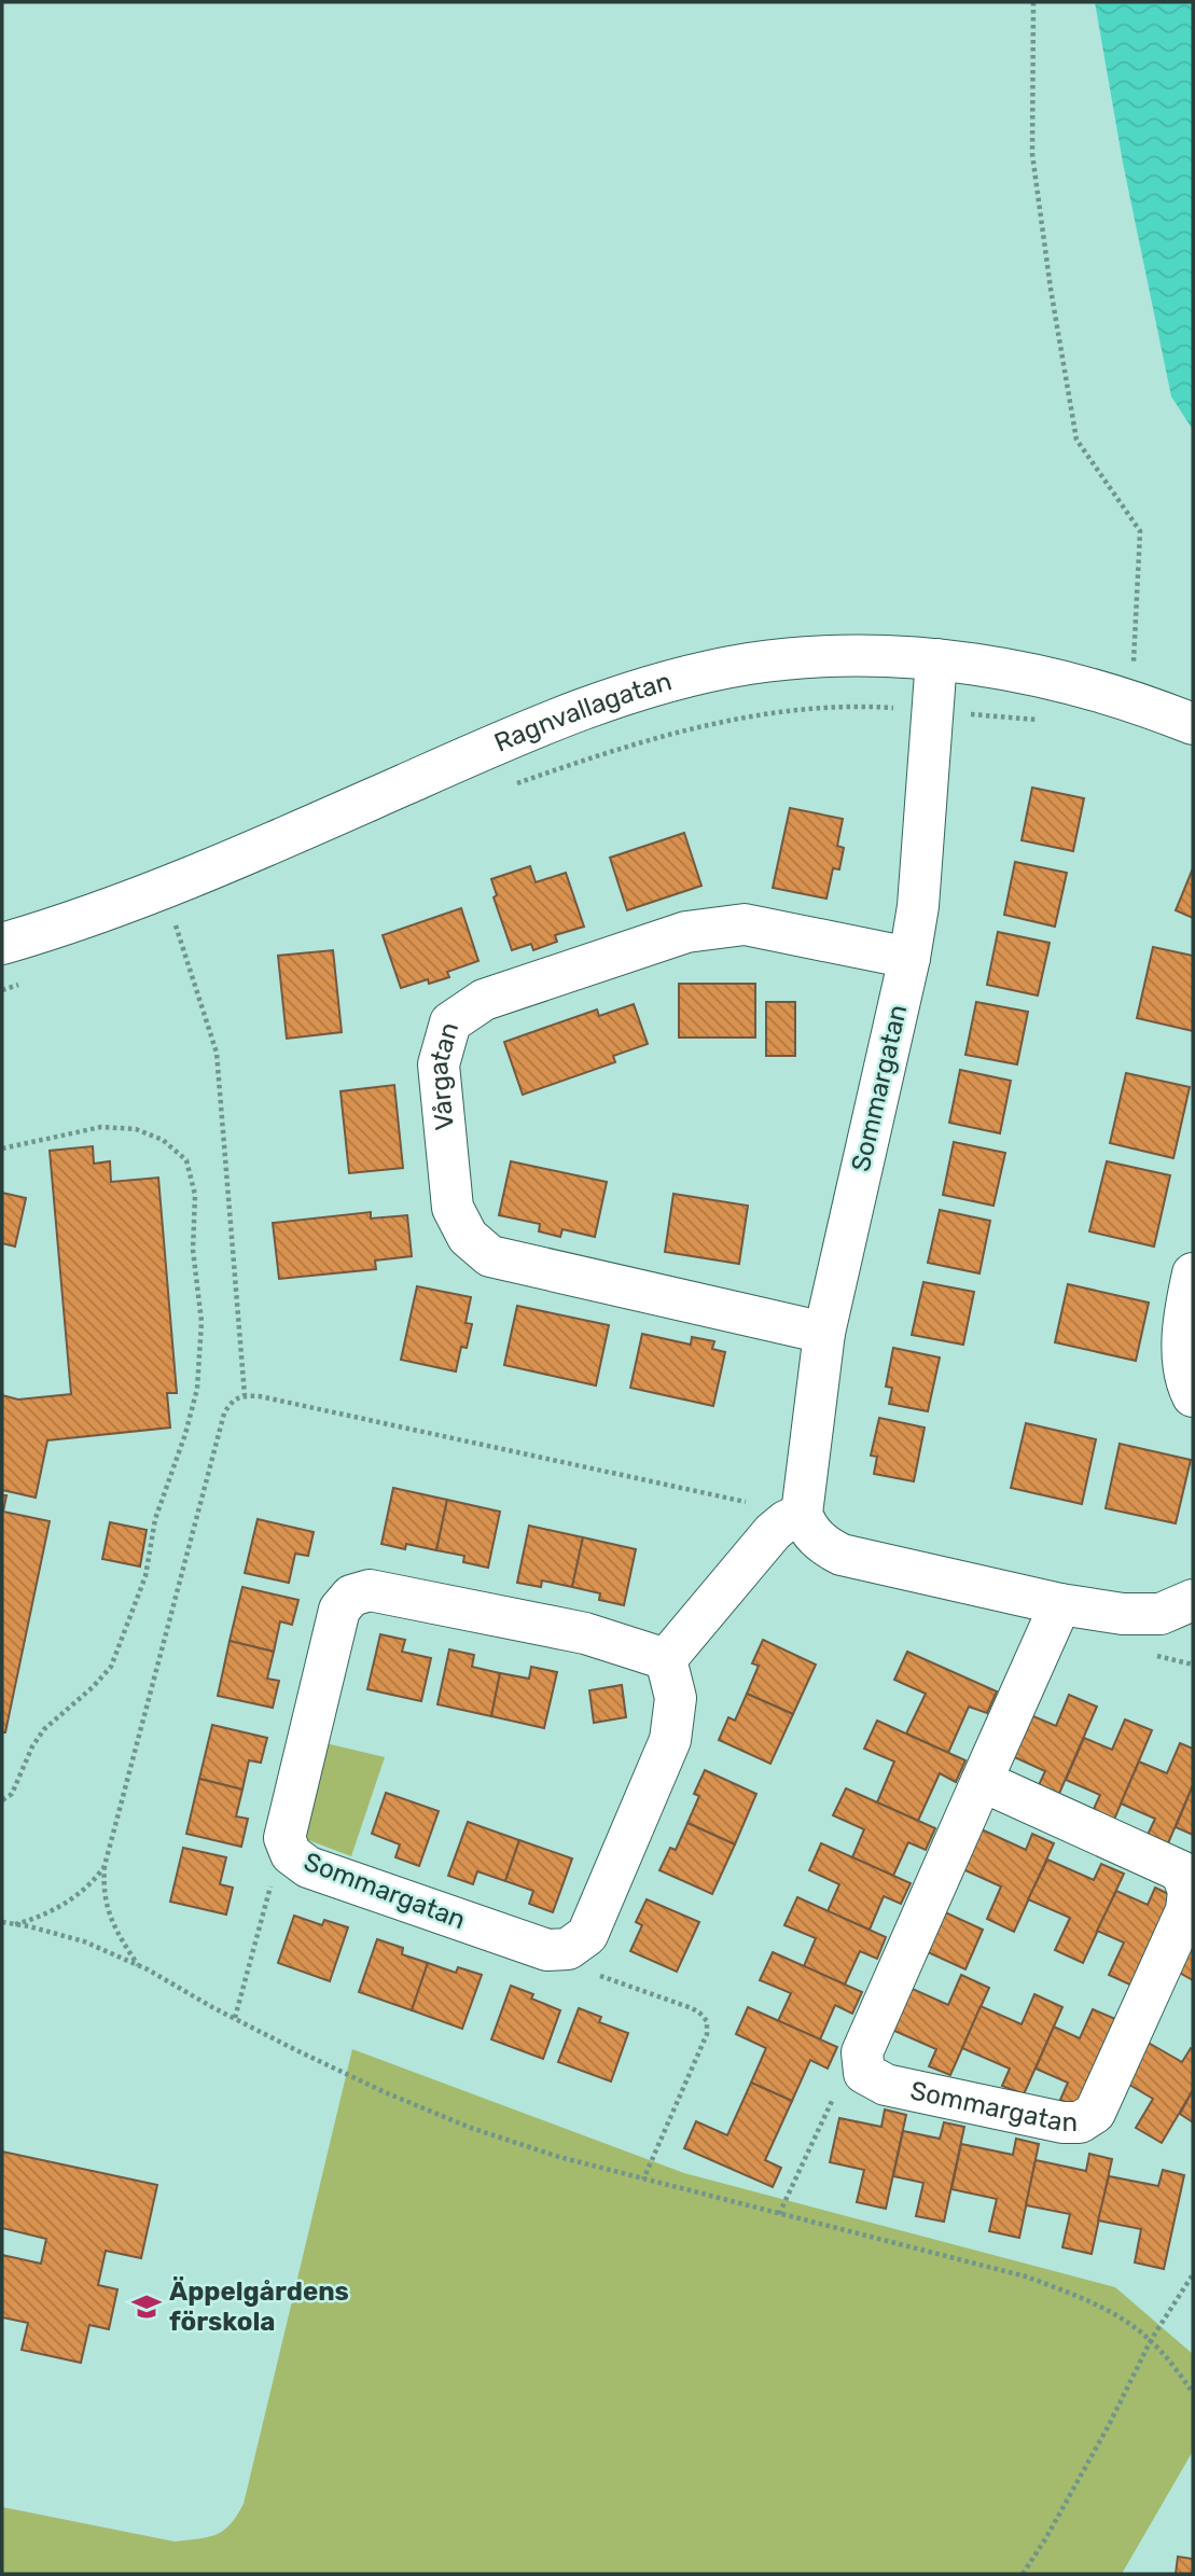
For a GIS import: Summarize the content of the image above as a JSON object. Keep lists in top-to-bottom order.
{
  "streets": {
    "street": ["Ragnvallagatan", "Vårgatan", "Sommargatan"]
  },
  "crossings": [
    ["Ragnvallagatan", "Sommargatan"],
    ["Vårgatan", "Sommargatan"]
  ],
  "places": {
    "school or university": ["Äppelgårdens förskola"]
  }
}
